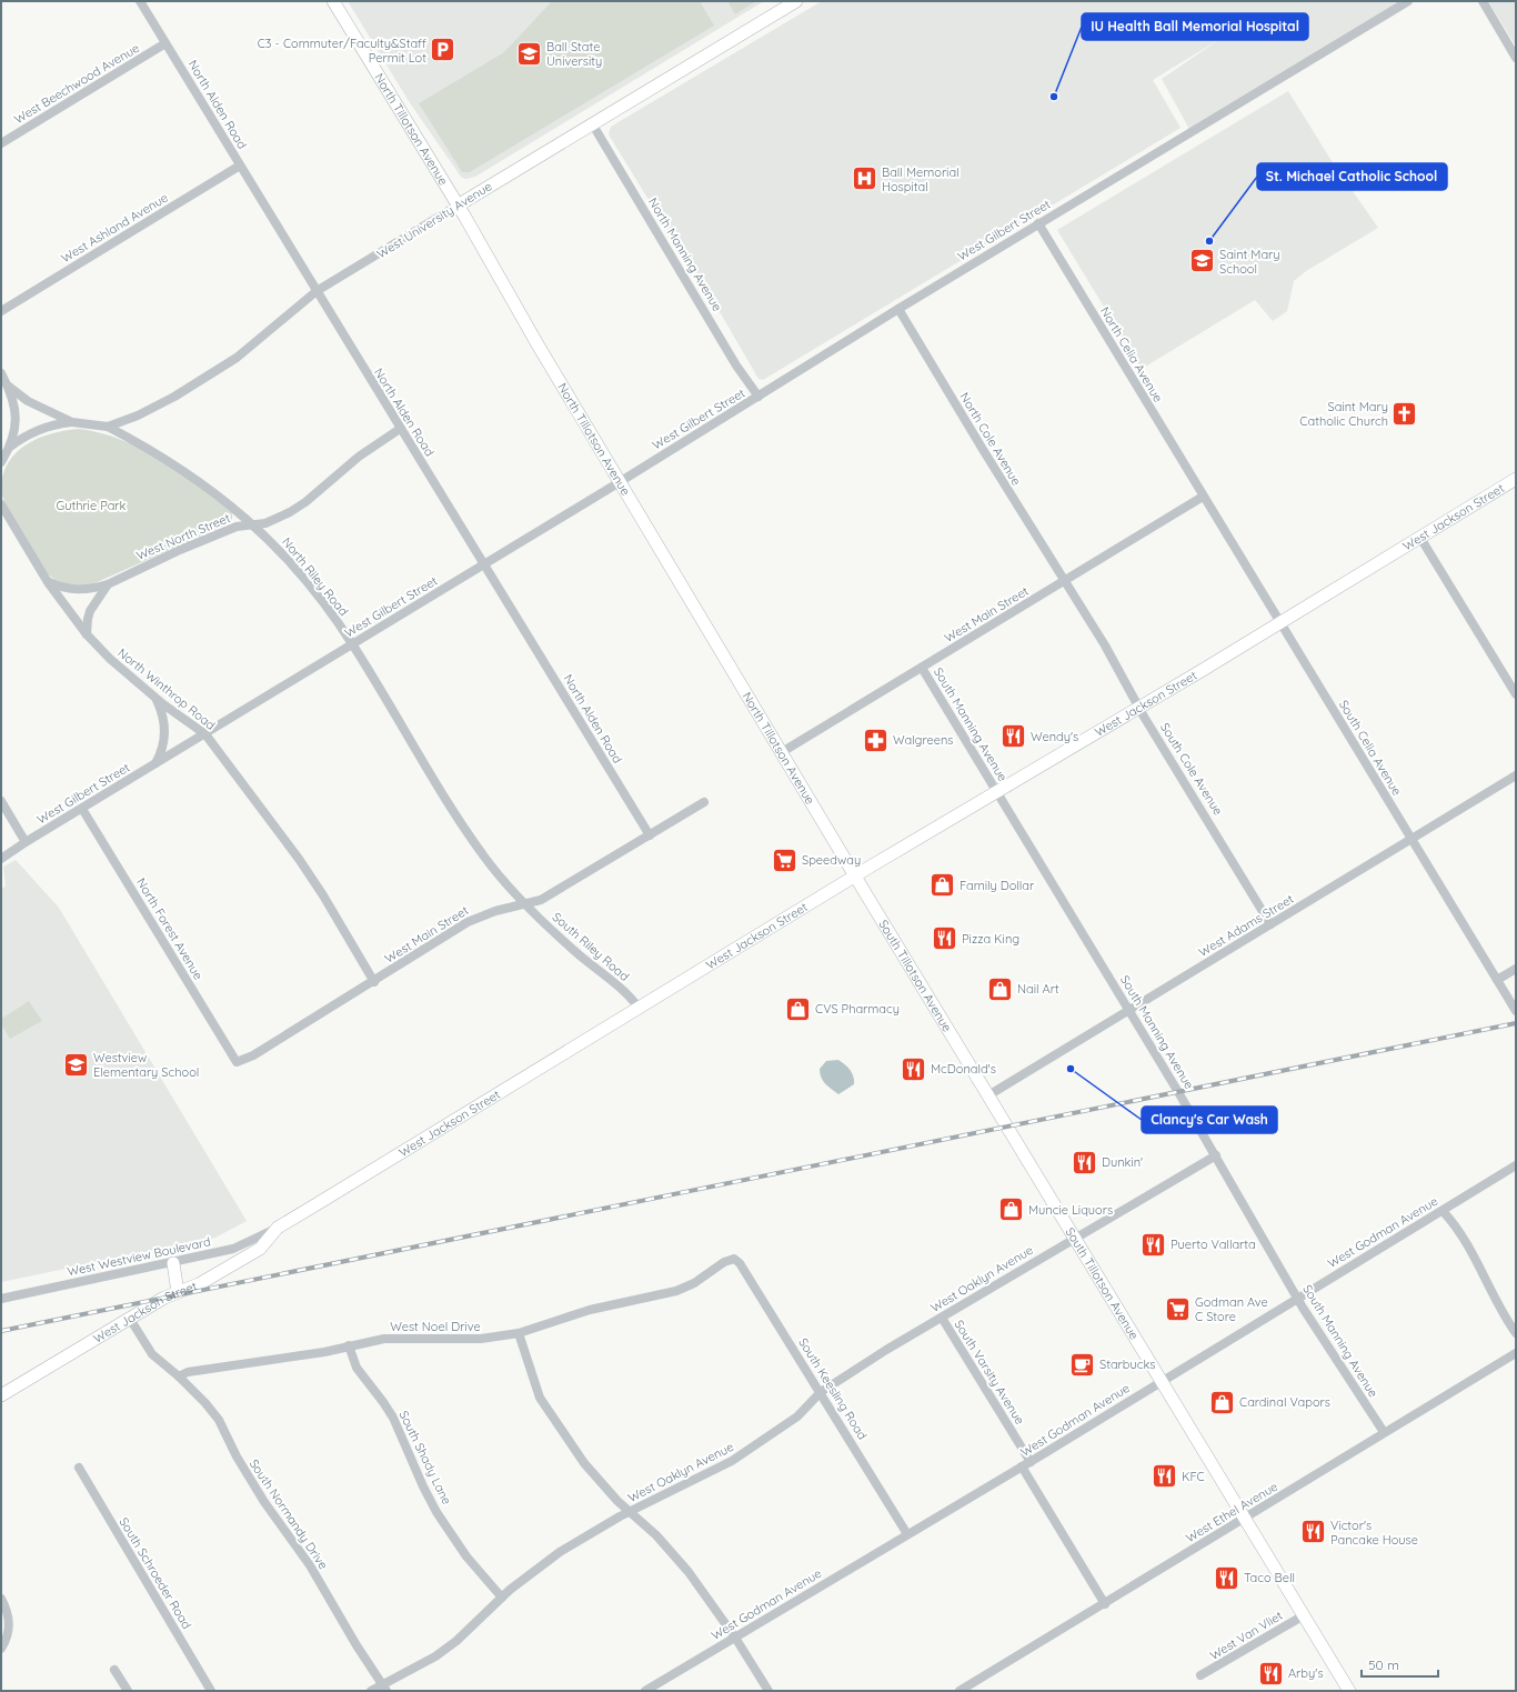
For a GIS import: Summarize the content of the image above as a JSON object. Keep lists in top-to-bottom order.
{
  "streets": {
    "main road": [
      "North Tillotson Avenue",
      "West University Avenue",
      "West Jackson Street",
      "South Tillotson Avenue"
    ],
    "street": [
      "West Beechwood Avenue",
      "North Alden Road",
      "West Ashland Avenue",
      "West Gilbert Street",
      "North Manning Avenue",
      "North Celia Avenue",
      "North Cole Avenue",
      "West North Street",
      "North Riley Road",
      "West Main Street",
      "North Winthrop Road",
      "South Manning Avenue",
      "South Celia Avenue",
      "South Cole Avenue",
      "West Adams Street",
      "North Forest Avenue",
      "South Riley Road",
      "West Godman Avenue",
      "West Westview Boulevard",
      "West Oaklyn Avenue",
      "West Noel Drive",
      "South Varsity Avenue",
      "South Keesling Road",
      "South Shady Lane",
      "West Ethel Avenue",
      "South Normandy Drive",
      "South Schroeder Road",
      "West Van Vliet"
    ]
  },
  "crossings": [
    ["West Beechwood Avenue", "North Alden Road"],
    ["North Alden Road", "West University Avenue"],
    ["North Alden Road", "West Ashland Avenue"],
    ["North Alden Road", "West Gilbert Street"],
    ["North Alden Road", "West North Street"],
    ["North Alden Road", "West Main Street"],
    ["North Tillotson Avenue", "West University Avenue"],
    ["North Tillotson Avenue", "West Gilbert Street"],
    ["North Tillotson Avenue", "West Jackson Street"],
    ["North Tillotson Avenue", "West Main Street"],
    ["North Tillotson Avenue", "South Tillotson Avenue"],
    ["West University Avenue", "North Manning Avenue"],
    ["West University Avenue", "North Riley Road"],
    ["West Gilbert Street", "North Manning Avenue"],
    ["West Gilbert Street", "North Celia Avenue"],
    ["West Gilbert Street", "North Cole Avenue"],
    ["West Gilbert Street", "North Riley Road"],
    ["West Gilbert Street", "North Winthrop Road"],
    ["West Gilbert Street", "North Forest Avenue"],
    ["North Celia Avenue", "West Main Street"],
    ["North Celia Avenue", "South Celia Avenue"],
    ["North Cole Avenue", "West Main Street"],
    ["North Cole Avenue", "South Cole Avenue"],
    ["West Jackson Street", "South Manning Avenue"],
    ["West Jackson Street", "South Celia Avenue"],
    ["West Jackson Street", "South Cole Avenue"],
    ["West Jackson Street", "South Riley Road"],
    ["West Jackson Street", "South Tillotson Avenue"],
    ["West Jackson Street", "West Westview Boulevard"],
    ["West Jackson Street", "South Normandy Drive"],
    ["West North Street", "North Riley Road"],
    ["West North Street", "North Winthrop Road"],
    ["North Riley Road", "West Main Street"],
    ["North Riley Road", "South Riley Road"],
    ["West Main Street", "North Winthrop Road"],
    ["West Main Street", "South Manning Avenue"],
    ["West Main Street", "South Celia Avenue"],
    ["West Main Street", "South Cole Avenue"],
    ["West Main Street", "North Forest Avenue"],
    ["West Main Street", "South Riley Road"],
    ["South Manning Avenue", "West Adams Street"],
    ["South Manning Avenue", "West Godman Avenue"],
    ["South Manning Avenue", "West Oaklyn Avenue"],
    ["South Manning Avenue", "West Ethel Avenue"],
    ["South Celia Avenue", "West Adams Street"],
    ["South Cole Avenue", "West Adams Street"],
    ["West Adams Street", "South Tillotson Avenue"],
    ["South Tillotson Avenue", "West Godman Avenue"],
    ["South Tillotson Avenue", "West Oaklyn Avenue"],
    ["South Tillotson Avenue", "West Ethel Avenue"],
    ["South Tillotson Avenue", "West Van Vliet"],
    ["West Godman Avenue", "South Varsity Avenue"],
    ["West Godman Avenue", "South Keesling Road"],
    ["West Oaklyn Avenue", "South Varsity Avenue"],
    ["West Oaklyn Avenue", "South Keesling Road"],
    ["West Oaklyn Avenue", "South Shady Lane"],
    ["West Oaklyn Avenue", "South Normandy Drive"],
    ["West Noel Drive", "South Keesling Road"],
    ["West Noel Drive", "South Shady Lane"],
    ["West Noel Drive", "South Normandy Drive"],
    ["South Varsity Avenue", "West Ethel Avenue"]
  ],
  "parks": ["Guthrie Park"],
  "places": {
    "parking": ["C3 - Commuter/Faculty&Staff Permit Lot"],
    "school or university": ["Ball State University", "Saint Mary School", "Westview Elementary School"],
    "other": ["IU Health Ball Memorial Hospital", "St. Michael Catholic School", "Clancy's Car Wash"],
    "hospital": ["Ball Memorial Hospital"],
    "church": ["Saint Mary Catholic Church"],
    "restaurant": [
      "Wendy's",
      "Pizza King",
      "McDonald's",
      "Dunkin'",
      "Puerto Vallarta",
      "KFC",
      "Victor's Pancake House",
      "Taco Bell",
      "Arby's"
    ],
    "pharmacy": ["Walgreens"],
    "supermarket": ["Speedway", "Godman Ave C Store"],
    "shop": [
      "Family Dollar",
      "Nail Art",
      "CVS Pharmacy",
      "Muncie Liquors",
      "Cardinal Vapors"
    ],
    "cafe": ["Starbucks"]
  },
  "scale_bar": "50 m"
}
